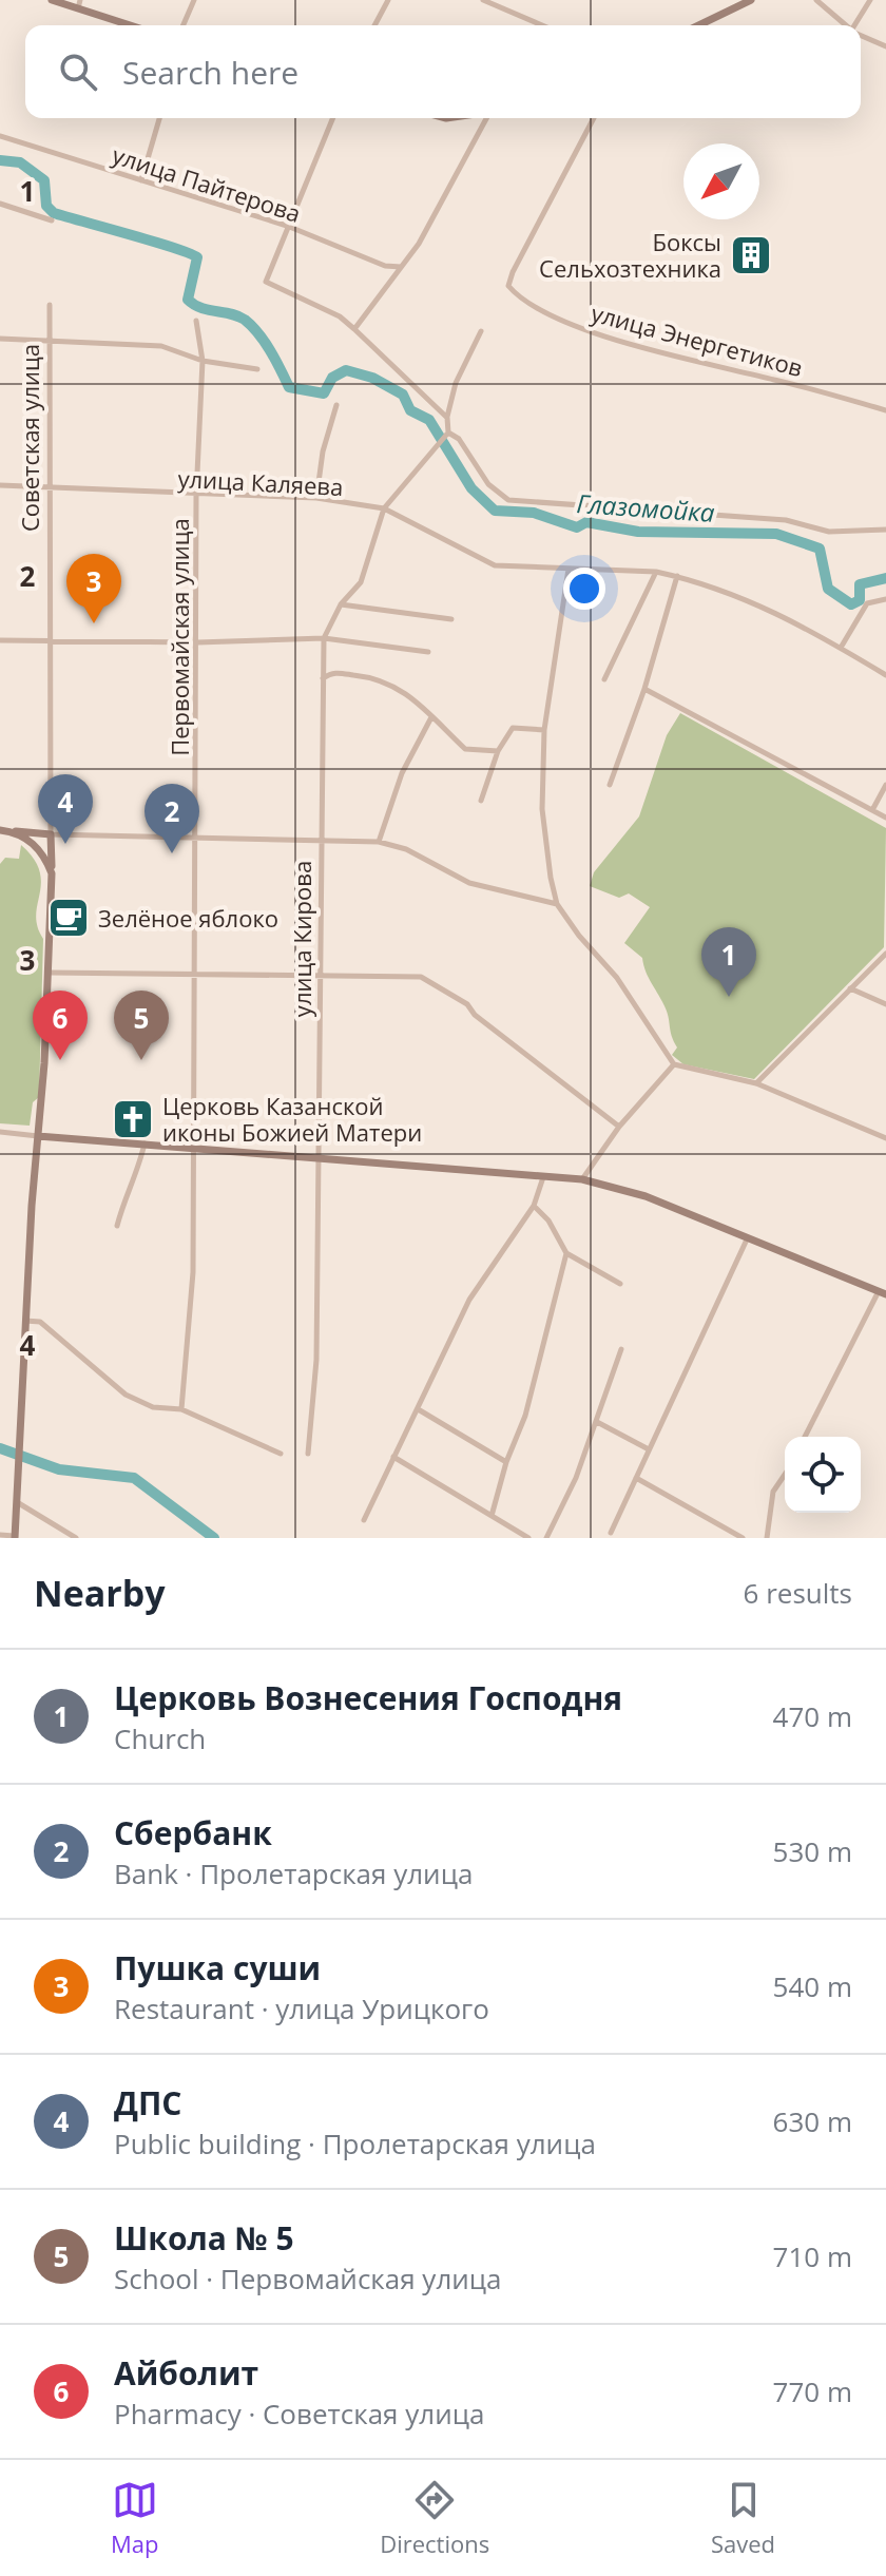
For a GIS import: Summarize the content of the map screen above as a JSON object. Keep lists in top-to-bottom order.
{
  "streets": {
    "main road": ["Советская улица"],
    "street": [
      "улица Пайтерова",
      "улица Энергетиков",
      "улица Каляева",
      "Первомайская улица",
      "улица Кирова"
    ]
  },
  "crossings": [
    ["Советская улица", "улица Каляева"],
    ["улица Каляева", "Первомайская улица"],
    ["улица Каляева", "улица Кирова"]
  ],
  "water": ["Глазомойка"],
  "places": {
    "building": ["Боксы Сельхозтехника"],
    "cafe": ["Зелёное яблоко"],
    "church": ["Церковь Казанской иконы Божией Матери"]
  },
  "north": "bottom left",
  "page": {
    "search": "Search here",
    "pins": [
      "3",
      "4",
      "2",
      "1",
      "5",
      "6"
    ],
    "heading": ["Nearby", "6 results"],
    "list": [
      {
        "mark": "1",
        "name": "Церковь Вознесения Господня",
        "note": "Church",
        "value": "470 m"
      },
      {
        "mark": "2",
        "name": "Сбербанк",
        "note": "Bank · Пролетарская улица",
        "value": "530 m"
      },
      {
        "mark": "3",
        "name": "Пушка суши",
        "note": "Restaurant · улица Урицкого",
        "value": "540 m"
      },
      {
        "mark": "4",
        "name": "ДПС",
        "note": "Public building · Пролетарская улица",
        "value": "630 m"
      },
      {
        "mark": "5",
        "name": "Школа № 5",
        "note": "School · Первомайская улица",
        "value": "710 m"
      },
      {
        "mark": "6",
        "name": "Айболит",
        "note": "Pharmacy · Советская улица",
        "value": "770 m"
      }
    ],
    "nav": ["Map", "Directions", "Saved"]
  },
  "grid": {
    "rows": [
      "1",
      "2",
      "3",
      "4"
    ]
  }
}
